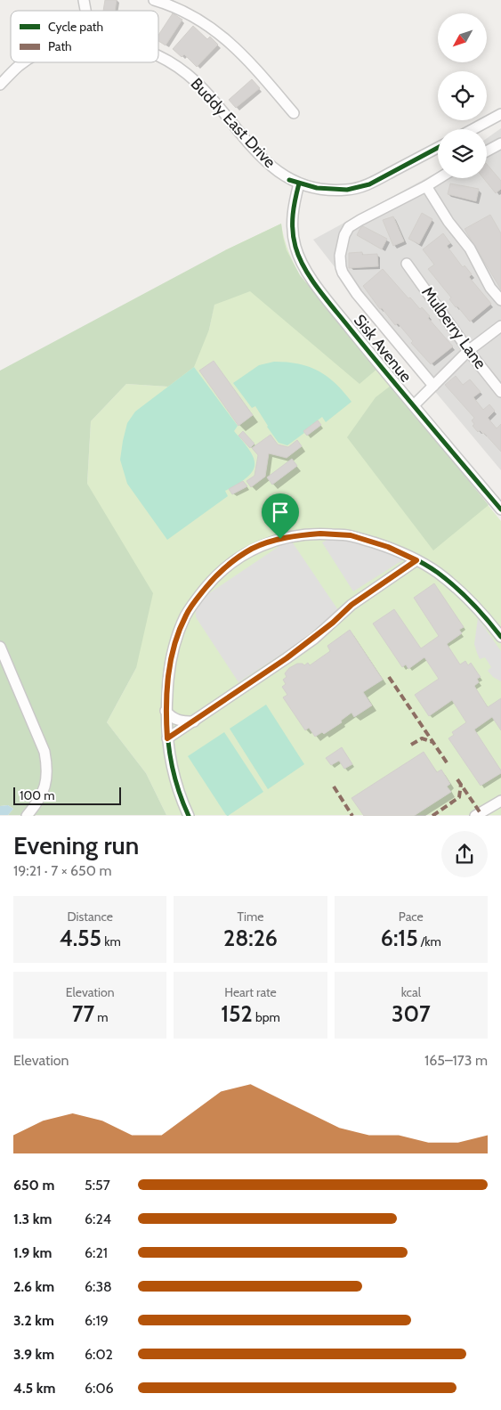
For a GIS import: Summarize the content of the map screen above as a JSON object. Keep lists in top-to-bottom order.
{
  "streets": {
    "street": ["Buddy East Drive", "Mulberry Lane", "Sisk Avenue"]
  },
  "crossings": [
    ["Buddy East Drive", "Sisk Avenue"]
  ],
  "legend": ["Cycle path", "Path"],
  "scale_bar": "100 m",
  "north": "bottom left",
  "page": {
    "scale": "100 m",
    "heading": ["Evening run", "19:21 · 7 × 650 m"],
    "stats": [
      ["Distance", "4.55 km"],
      ["Time", "28:26"],
      ["Pace", "6:15 /km"],
      ["Elevation", "77 m"],
      ["Heart rate", "152 bpm"],
      ["kcal", "307"]
    ],
    "chart": ["Elevation", "165–173 m"],
    "list": [
      {
        "name": "650 m",
        "note": "5:57"
      },
      {
        "name": "1.3 km",
        "note": "6:24"
      },
      {
        "name": "1.9 km",
        "note": "6:21"
      },
      {
        "name": "2.6 km",
        "note": "6:38"
      },
      {
        "name": "3.2 km",
        "note": "6:19"
      },
      {
        "name": "3.9 km",
        "note": "6:02"
      },
      {
        "name": "4.5 km",
        "note": "6:06"
      }
    ]
  }
}
